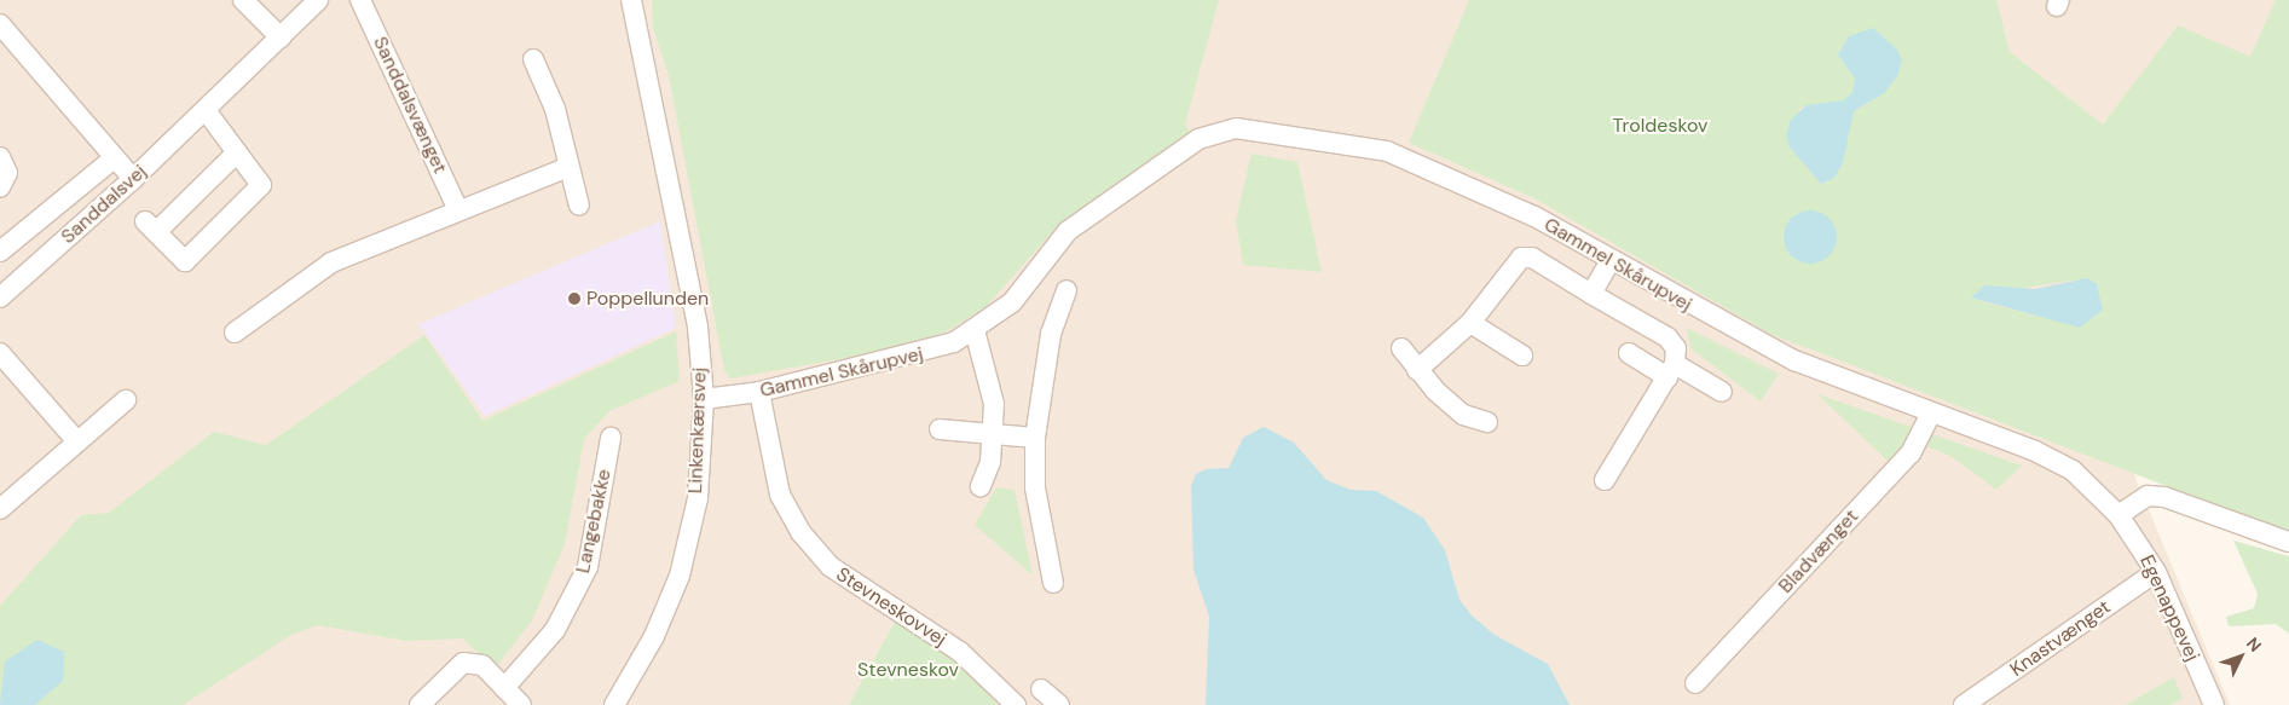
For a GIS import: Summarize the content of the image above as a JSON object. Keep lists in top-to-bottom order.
{
  "streets": {
    "street": [
      "Sanddalsvænget",
      "Sanddalsvej",
      "Gammel Skårupvej",
      "Linkenkærsvej",
      "Langebakke",
      "Bladvænget",
      "Stevneskovvej",
      "Egenappevej",
      "Knastvænget"
    ]
  },
  "crossings": [
    ["Gammel Skårupvej", "Linkenkærsvej"],
    ["Gammel Skårupvej", "Bladvænget"],
    ["Gammel Skårupvej", "Stevneskovvej"],
    ["Gammel Skårupvej", "Egenappevej"],
    ["Egenappevej", "Knastvænget"]
  ],
  "parks": ["Troldeskov", "Stevneskov"],
  "places": ["Poppellunden"],
  "north": "top right"
}
